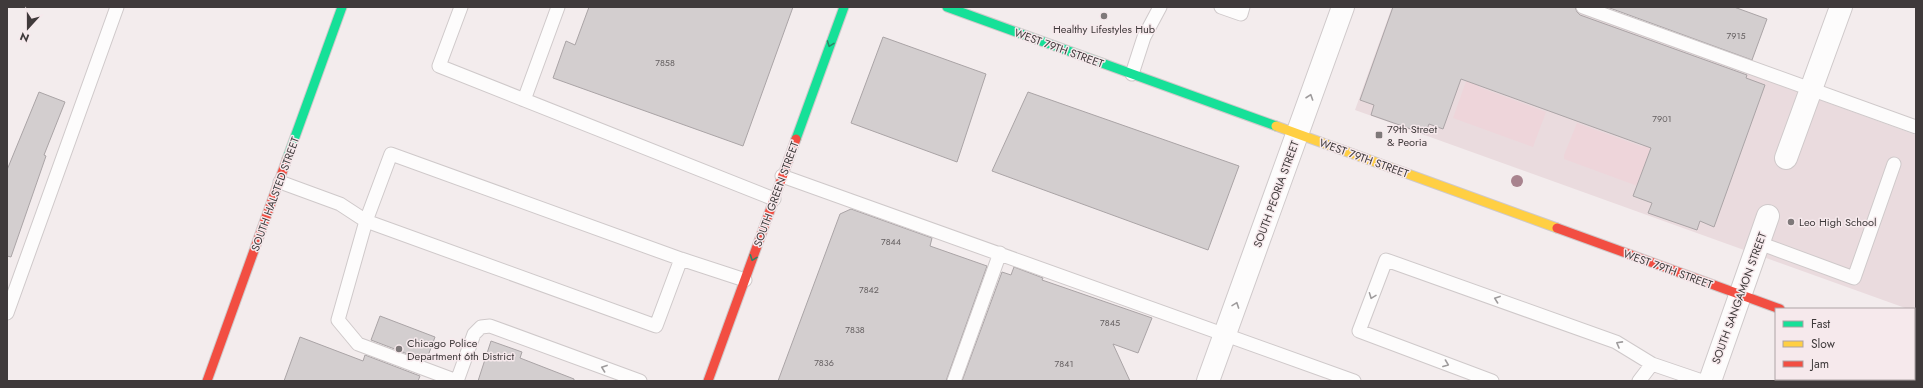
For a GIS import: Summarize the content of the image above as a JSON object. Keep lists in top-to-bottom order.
{
  "streets": {
    "main road": ["WEST 79TH STREET", "SOUTH HALSTED STREET", "SOUTH GREEN STREET"],
    "street": ["SOUTH PEORIA STREET", "SOUTH SANGAMON STREET"]
  },
  "crossings": [
    ["WEST 79TH STREET", "SOUTH PEORIA STREET"],
    ["WEST 79TH STREET", "SOUTH SANGAMON STREET"]
  ],
  "one_way": ["SOUTH GREEN STREET", "SOUTH PEORIA STREET"],
  "places": {
    "other": ["Healthy Lifestyles Hub", "Leo High School", "Chicago Police Department 6th District"],
    "transit": ["79th Street & Peoria"]
  },
  "house_numbers": [
    "7915",
    "7858",
    "7901",
    "7844",
    "7842",
    "7845",
    "7838",
    "7836",
    "7841"
  ],
  "legend": ["Fast", "Slow", "Jam"],
  "north": "bottom"
}
